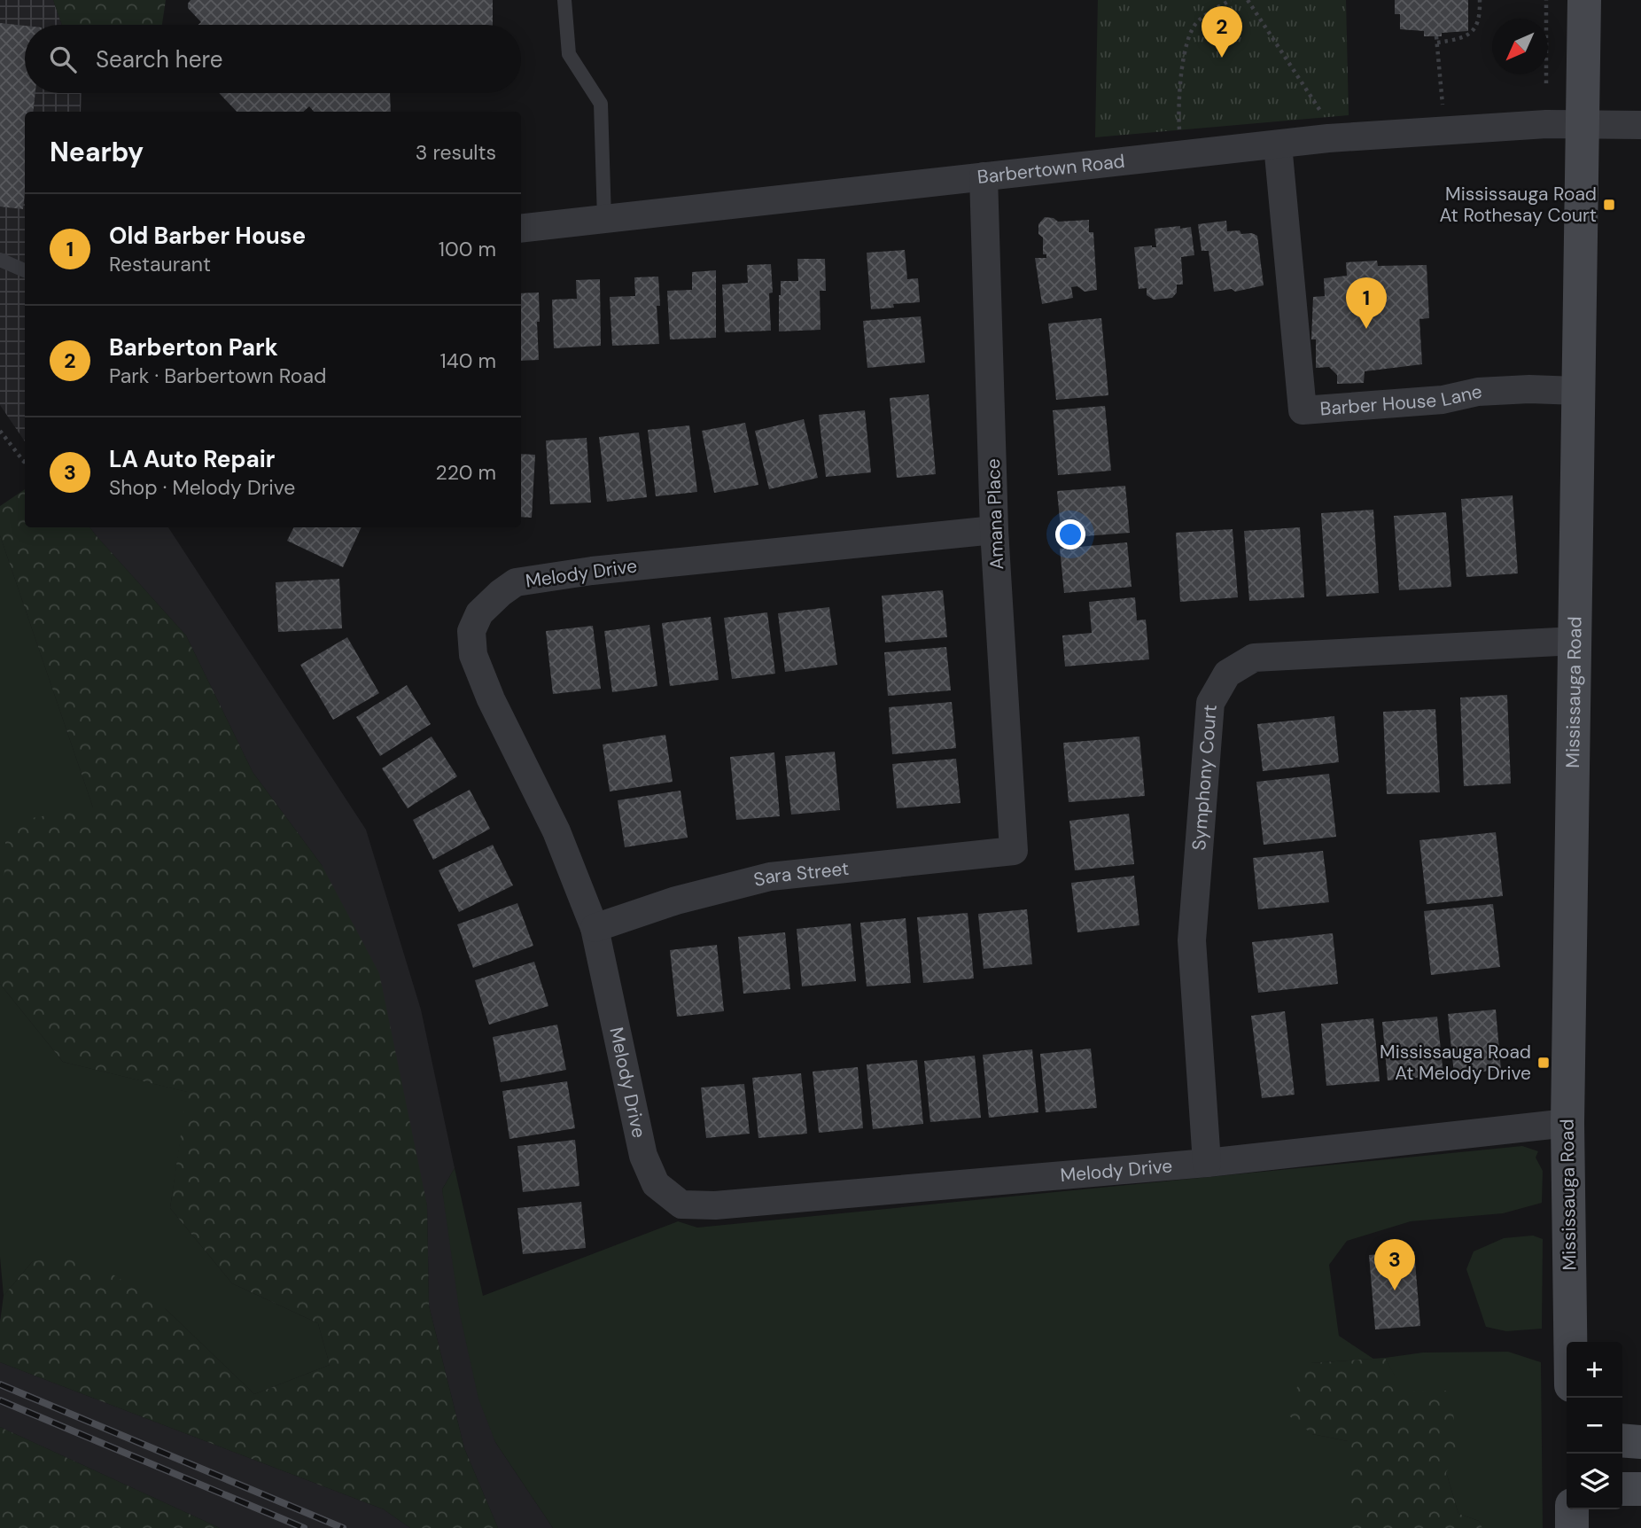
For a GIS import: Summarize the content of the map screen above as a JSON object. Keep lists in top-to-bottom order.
{
  "streets": {
    "main road": ["Mississauga Road"],
    "street": [
      "Barbertown Road",
      "Barber House Lane",
      "Amana Place",
      "Melody Drive",
      "Symphony Court",
      "Sara Street"
    ]
  },
  "crossings": [
    ["Barbertown Road", "Barber House Lane"],
    ["Barbertown Road", "Amana Place"],
    ["Barbertown Road", "Mississauga Road"],
    ["Barber House Lane", "Mississauga Road"],
    ["Amana Place", "Melody Drive"],
    ["Amana Place", "Sara Street"],
    ["Melody Drive", "Mississauga Road"],
    ["Melody Drive", "Symphony Court"],
    ["Melody Drive", "Sara Street"],
    ["Mississauga Road", "Symphony Court"]
  ],
  "places": {
    "transit": ["Mississauga Road At Rothesay Court", "Mississauga Road At Melody Drive"]
  },
  "north": "bottom left",
  "page": {
    "pins": ["2", "1", "3"],
    "search": "Search here",
    "heading": ["Nearby", "3 results"],
    "list": [
      {
        "mark": "1",
        "name": "Old Barber House",
        "note": "Restaurant",
        "value": "100 m"
      },
      {
        "mark": "2",
        "name": "Barberton Park",
        "note": "Park · Barbertown Road",
        "value": "140 m"
      },
      {
        "mark": "3",
        "name": "LA Auto Repair",
        "note": "Shop · Melody Drive",
        "value": "220 m"
      }
    ],
    "map_buttons": ["+", "−"]
  }
}
